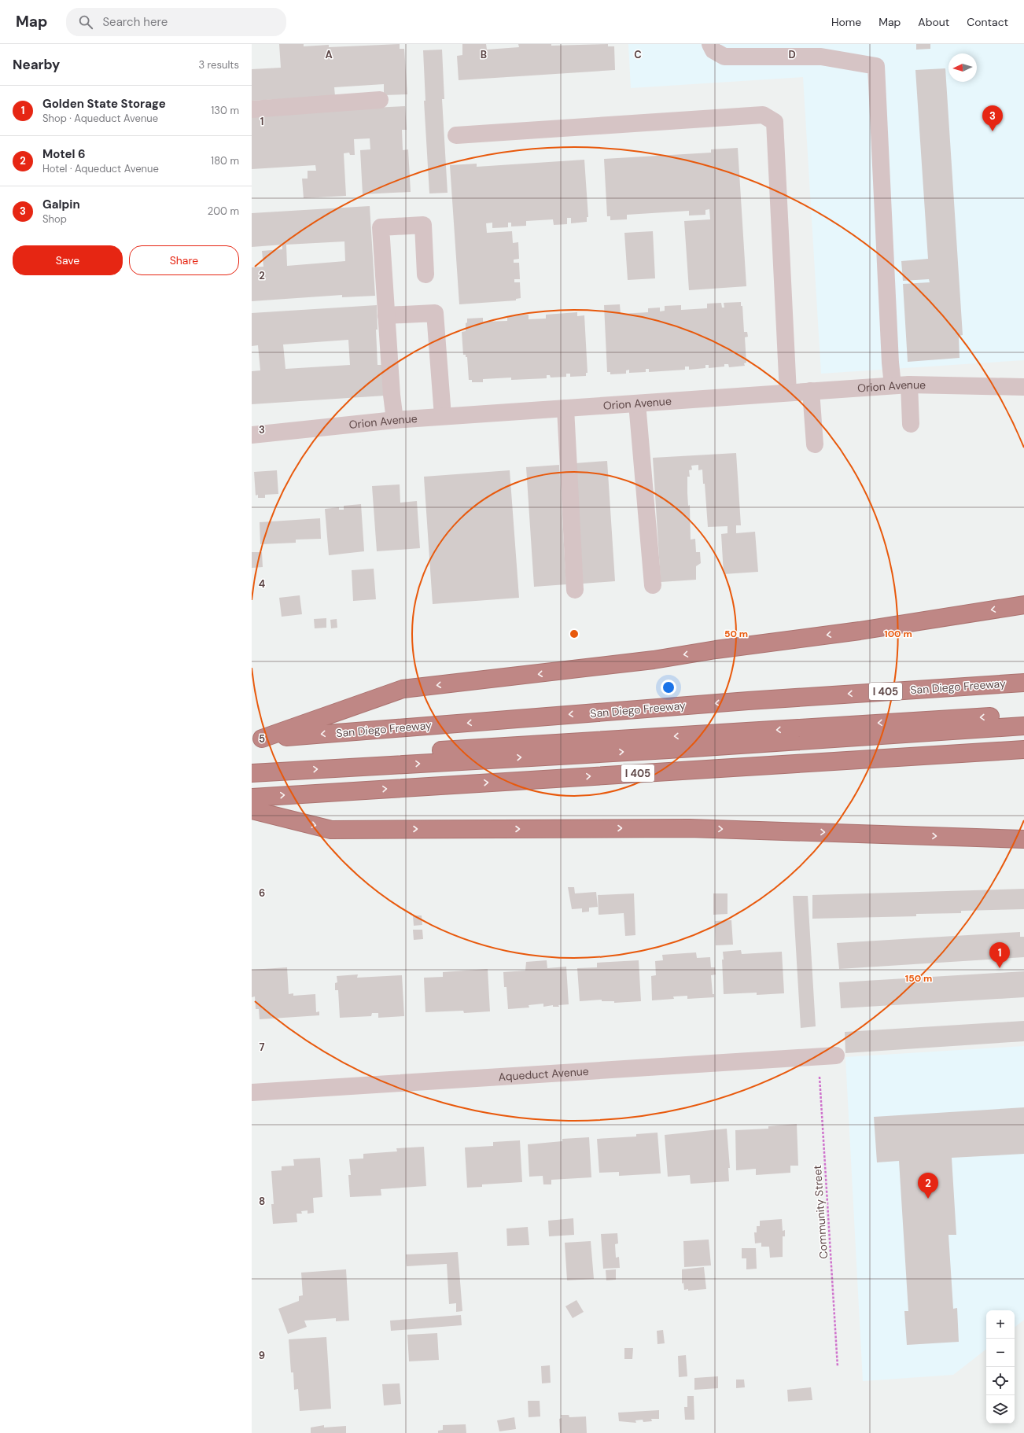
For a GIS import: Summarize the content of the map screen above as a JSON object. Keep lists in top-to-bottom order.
{
  "streets": {
    "highway": ["San Diego Freeway", "I 405"],
    "street": ["Orion Avenue", "Aqueduct Avenue"],
    "path": ["Community Street"]
  },
  "crossings": [
    ["Aqueduct Avenue", "Community Street"]
  ],
  "north": "left",
  "page": {
    "header": "Map",
    "search": "Search here",
    "nav": [
      "Home",
      "Map",
      "About",
      "Contact"
    ],
    "heading": ["Nearby", "3 results"],
    "list": [
      {
        "mark": "1",
        "name": "Golden State Storage",
        "note": "Shop · Aqueduct Avenue",
        "value": "130 m"
      },
      {
        "mark": "2",
        "name": "Motel 6",
        "note": "Hotel · Aqueduct Avenue",
        "value": "180 m"
      },
      {
        "mark": "3",
        "name": "Galpin",
        "note": "Shop",
        "value": "200 m"
      }
    ],
    "pins": ["3", "1", "2"],
    "buttons": ["Save", "Share"],
    "map_buttons": ["+", "−"]
  },
  "grid": {
    "columns": [
      "A",
      "B",
      "C",
      "D"
    ],
    "rows": [
      "1",
      "2",
      "3",
      "4",
      "5",
      "6",
      "7",
      "8",
      "9"
    ]
  },
  "rings": ["50 m", "100 m", "150 m"]
}
